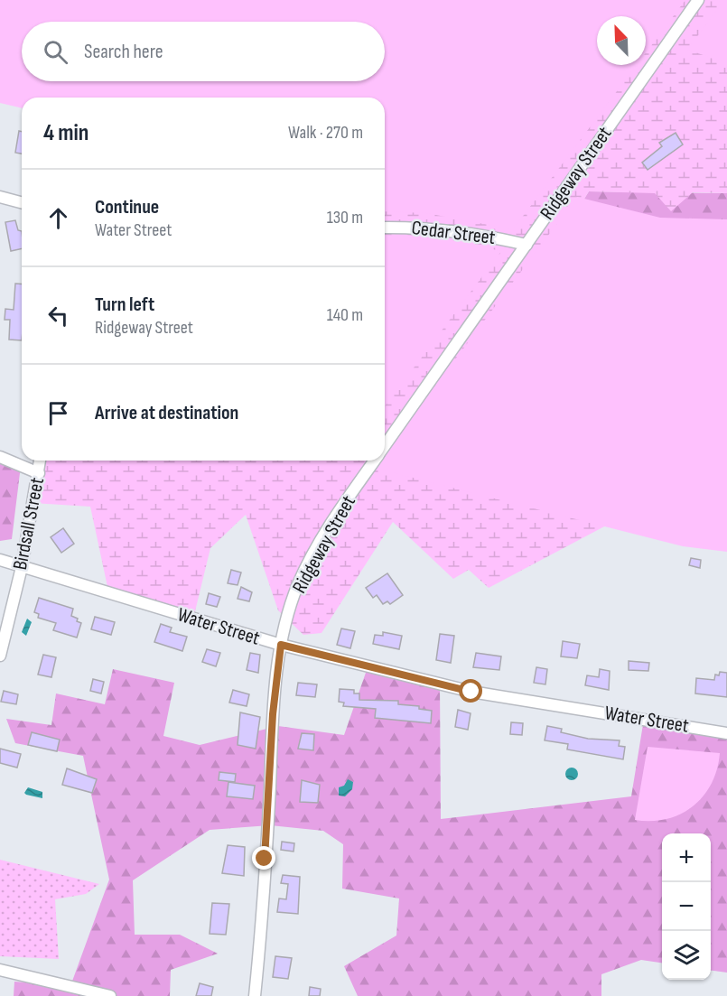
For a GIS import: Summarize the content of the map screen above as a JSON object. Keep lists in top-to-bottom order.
{
  "streets": {
    "street": [
      "Ridgeway Street",
      "Cedar Street",
      "Birdsall Street",
      "Water Street"
    ]
  },
  "crossings": [
    ["Ridgeway Street", "Cedar Street"],
    ["Ridgeway Street", "Water Street"],
    ["Birdsall Street", "Water Street"]
  ],
  "north": "top left",
  "page": {
    "search": "Search here",
    "heading": ["4 min", "Walk · 270 m"],
    "list": [
      ["Continue", "Water Street", "130 m"],
      ["Turn left", "Ridgeway Street", "140 m"],
      "Arrive at destination"
    ],
    "map_buttons": ["+", "−"]
  }
}
